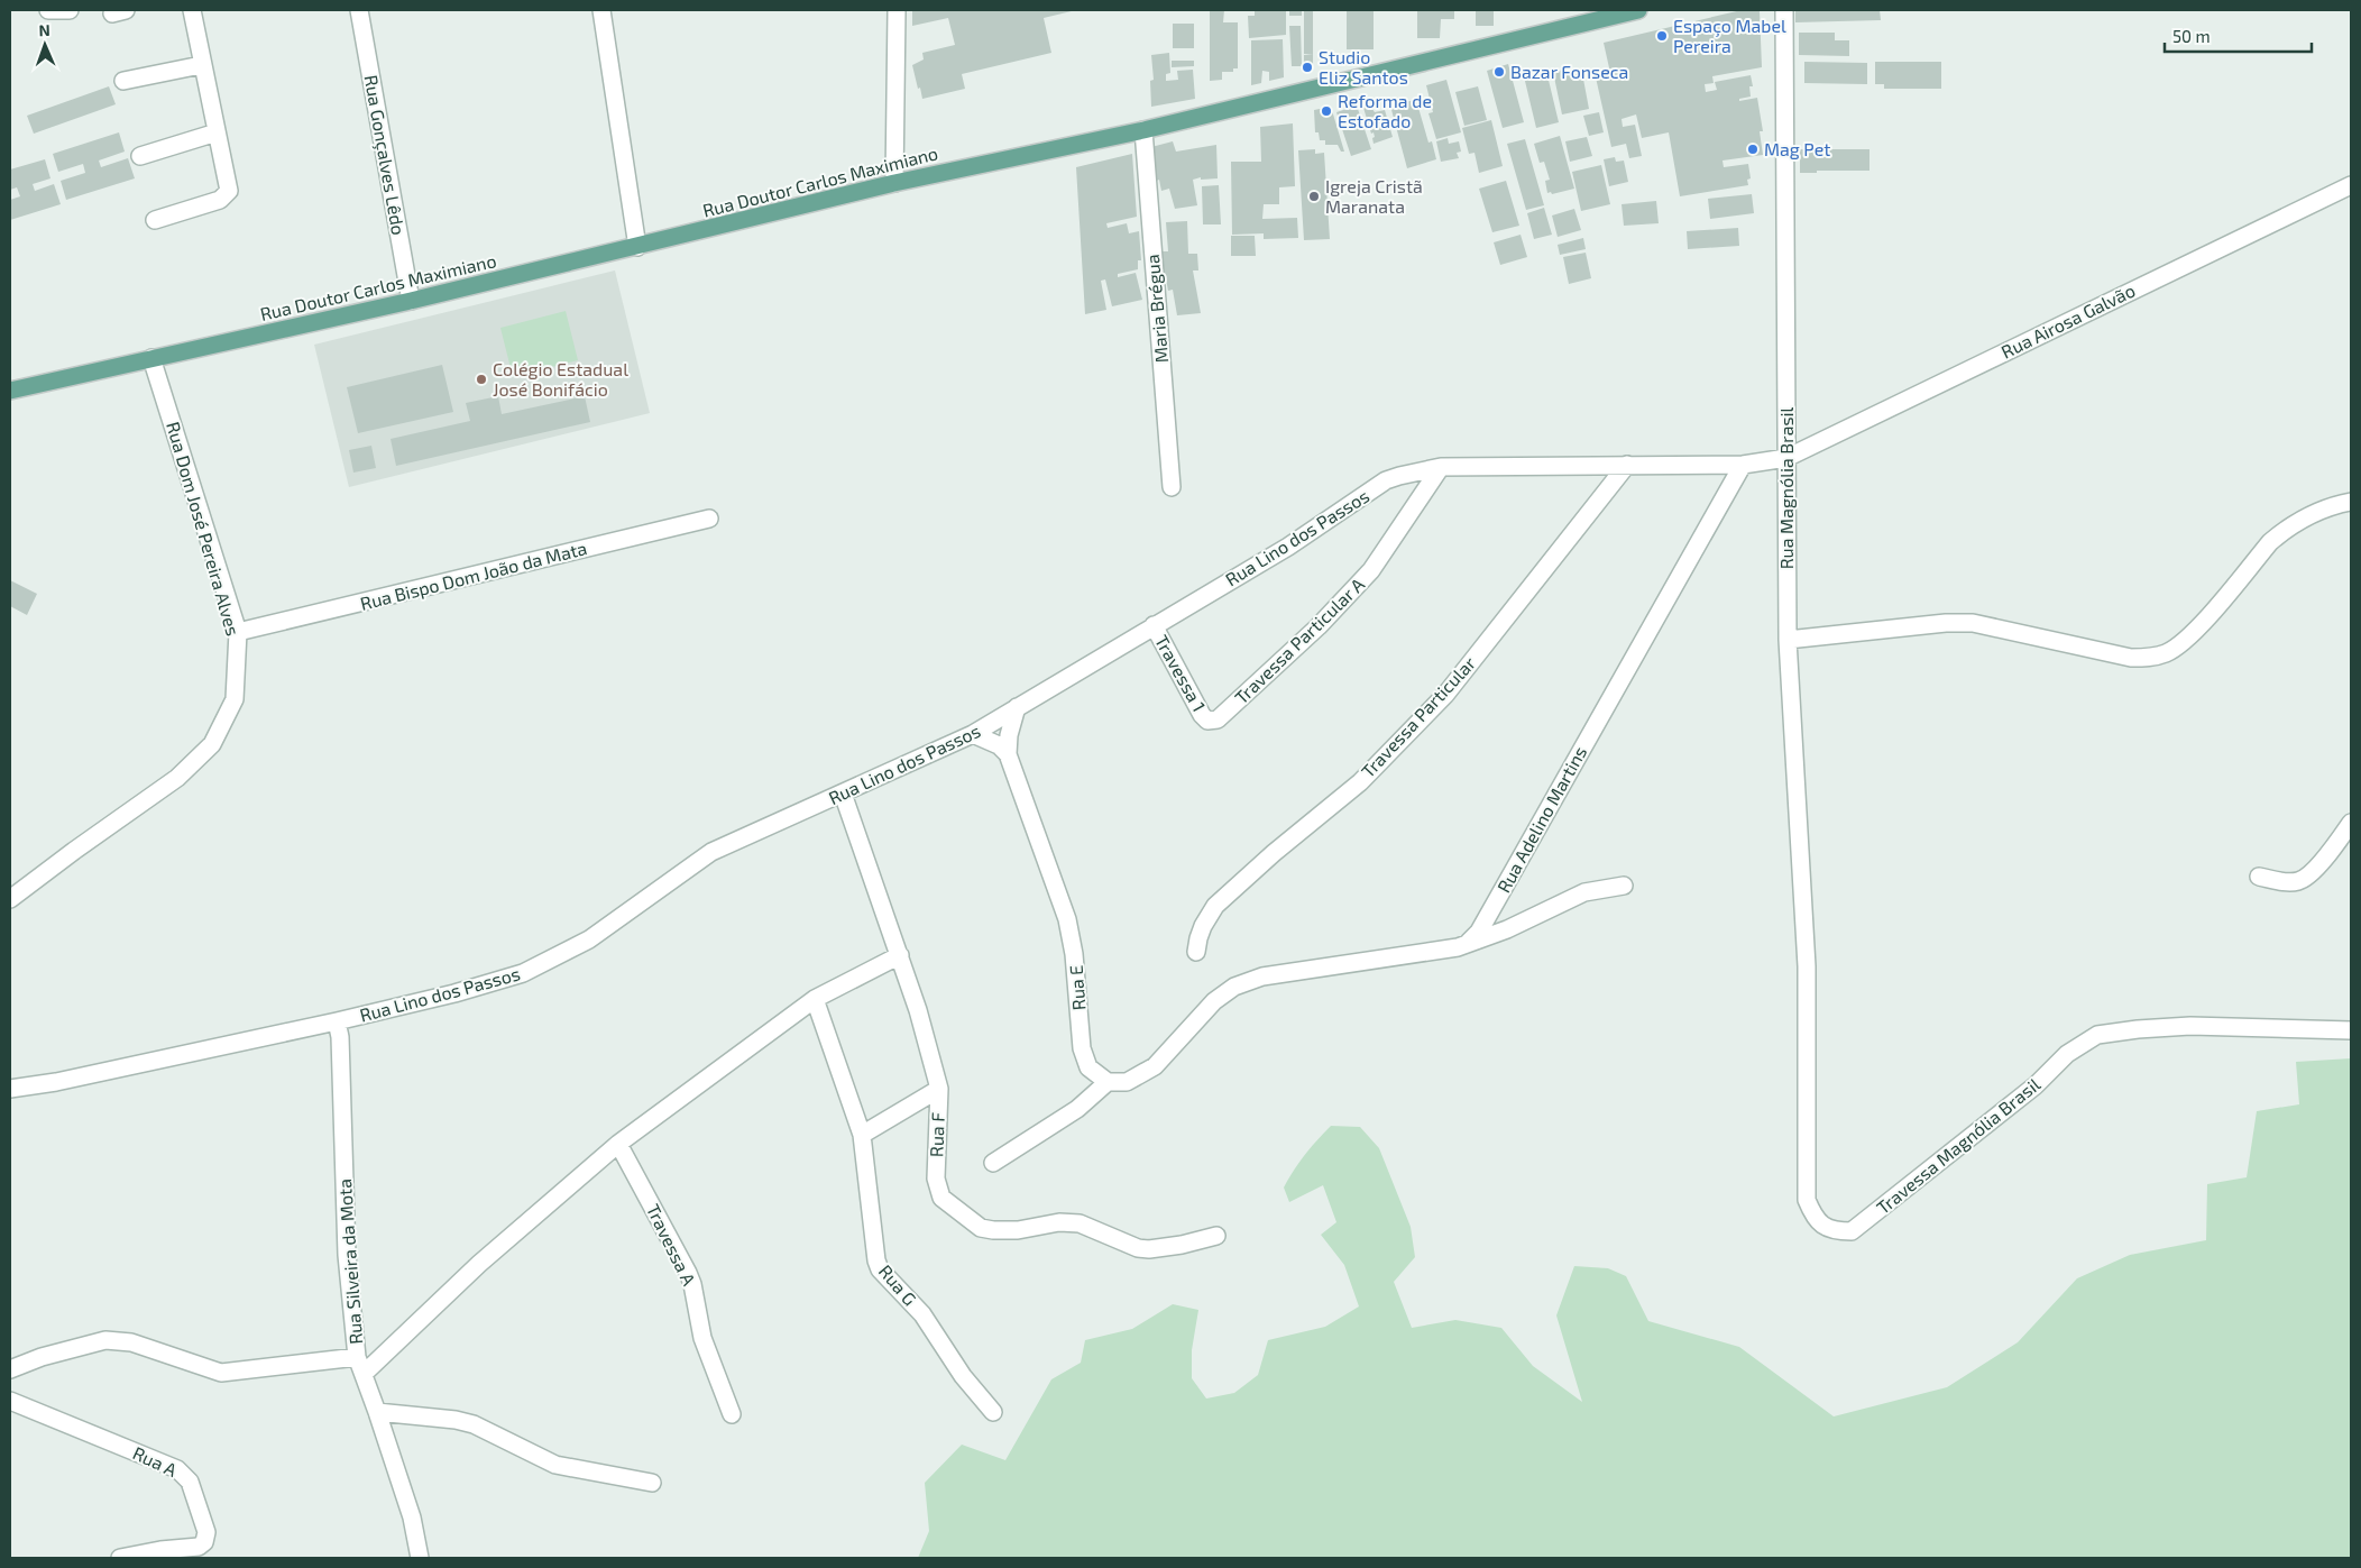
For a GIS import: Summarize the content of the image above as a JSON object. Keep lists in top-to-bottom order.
{
  "streets": {
    "main road": ["Rua Doutor Carlos Maximiano"],
    "street": [
      "Rua Gonçalves Lêdo",
      "Maria Brégua",
      "Rua Airosa Galvão",
      "Rua Magnólia Brasil",
      "Rua Dom José Pereira Alves",
      "Rua Lino dos Passos",
      "Rua Bispo Dom João da Mata",
      "Travessa Particular A",
      "Travessa 1",
      "Travessa Particular",
      "Rua Adelino Martins",
      "Rua E",
      "Rua F",
      "Travessa Magnólia Brasil",
      "Travessa A",
      "Rua Silveira da Mota",
      "Rua G",
      "Rua A"
    ]
  },
  "crossings": [
    ["Rua Gonçalves Lêdo", "Rua Doutor Carlos Maximiano"],
    ["Rua Doutor Carlos Maximiano", "Maria Brégua"],
    ["Rua Doutor Carlos Maximiano", "Rua Dom José Pereira Alves"],
    ["Rua Airosa Galvão", "Rua Magnólia Brasil"],
    ["Rua Airosa Galvão", "Rua Lino dos Passos"],
    ["Rua Magnólia Brasil", "Rua Lino dos Passos"],
    ["Rua Magnólia Brasil", "Travessa Magnólia Brasil"],
    ["Rua Dom José Pereira Alves", "Rua Bispo Dom João da Mata"],
    ["Rua Lino dos Passos", "Travessa Particular A"],
    ["Rua Lino dos Passos", "Travessa 1"],
    ["Rua Lino dos Passos", "Travessa Particular"],
    ["Rua Lino dos Passos", "Rua Adelino Martins"],
    ["Rua Lino dos Passos", "Rua E"],
    ["Rua Lino dos Passos", "Rua F"],
    ["Rua Lino dos Passos", "Rua Silveira da Mota"],
    ["Travessa Particular A", "Travessa 1"]
  ],
  "places": [
    "Espaço Mabel Pereira",
    "Studio Eliz Santos",
    "Bazar Fonseca",
    "Reforma de Estofado",
    "Mag Pet",
    "Igreja Cristã Maranata",
    "Colégio Estadual José Bonifácio"
  ],
  "scale_bar": "50 m",
  "north": "top"
}
